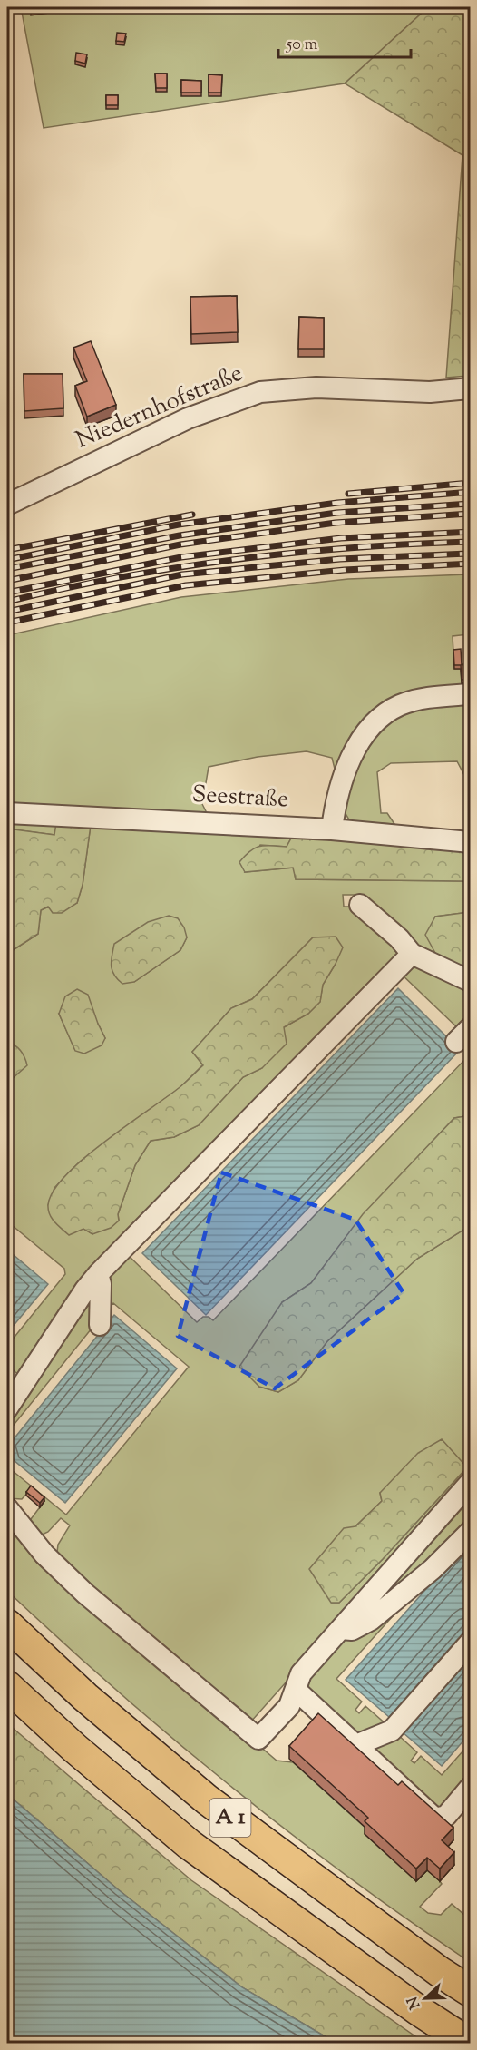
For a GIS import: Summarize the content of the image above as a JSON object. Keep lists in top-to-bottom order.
{
  "streets": {
    "highway": ["A 1"],
    "street": ["Niedernhofstraße", "Seestraße"]
  },
  "scale_bar": "50 m",
  "north": "left"
}
